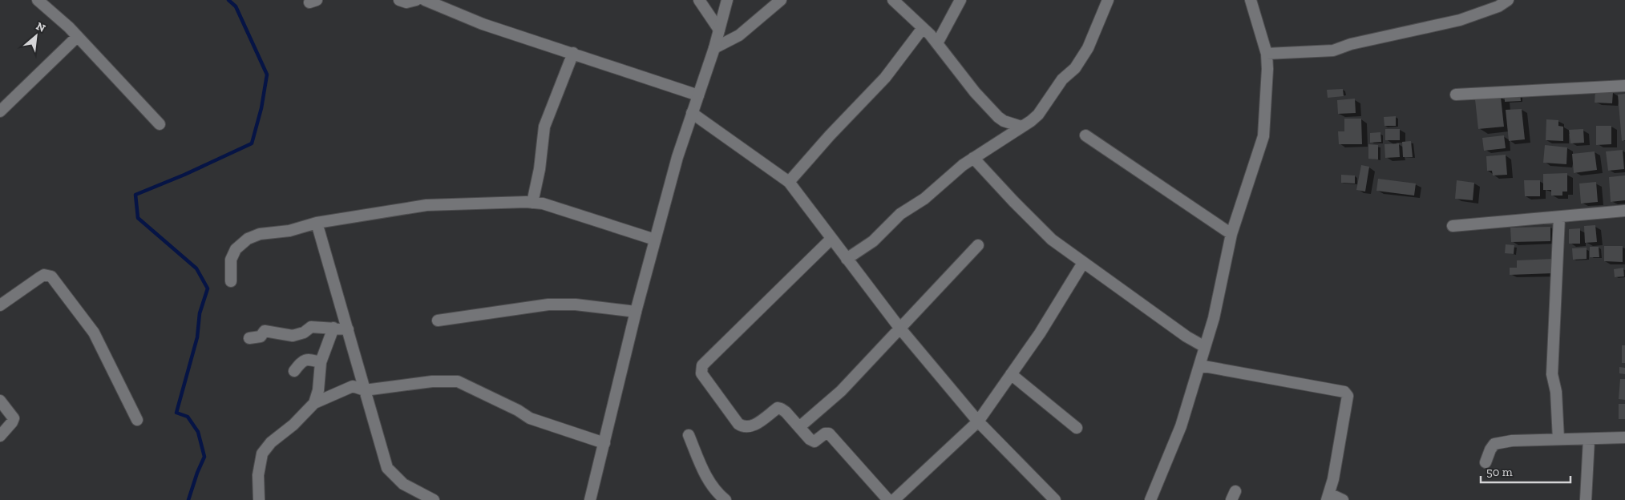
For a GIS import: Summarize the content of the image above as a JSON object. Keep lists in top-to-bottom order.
{
  "scale_bar": "50 m",
  "north": "top right"
}
